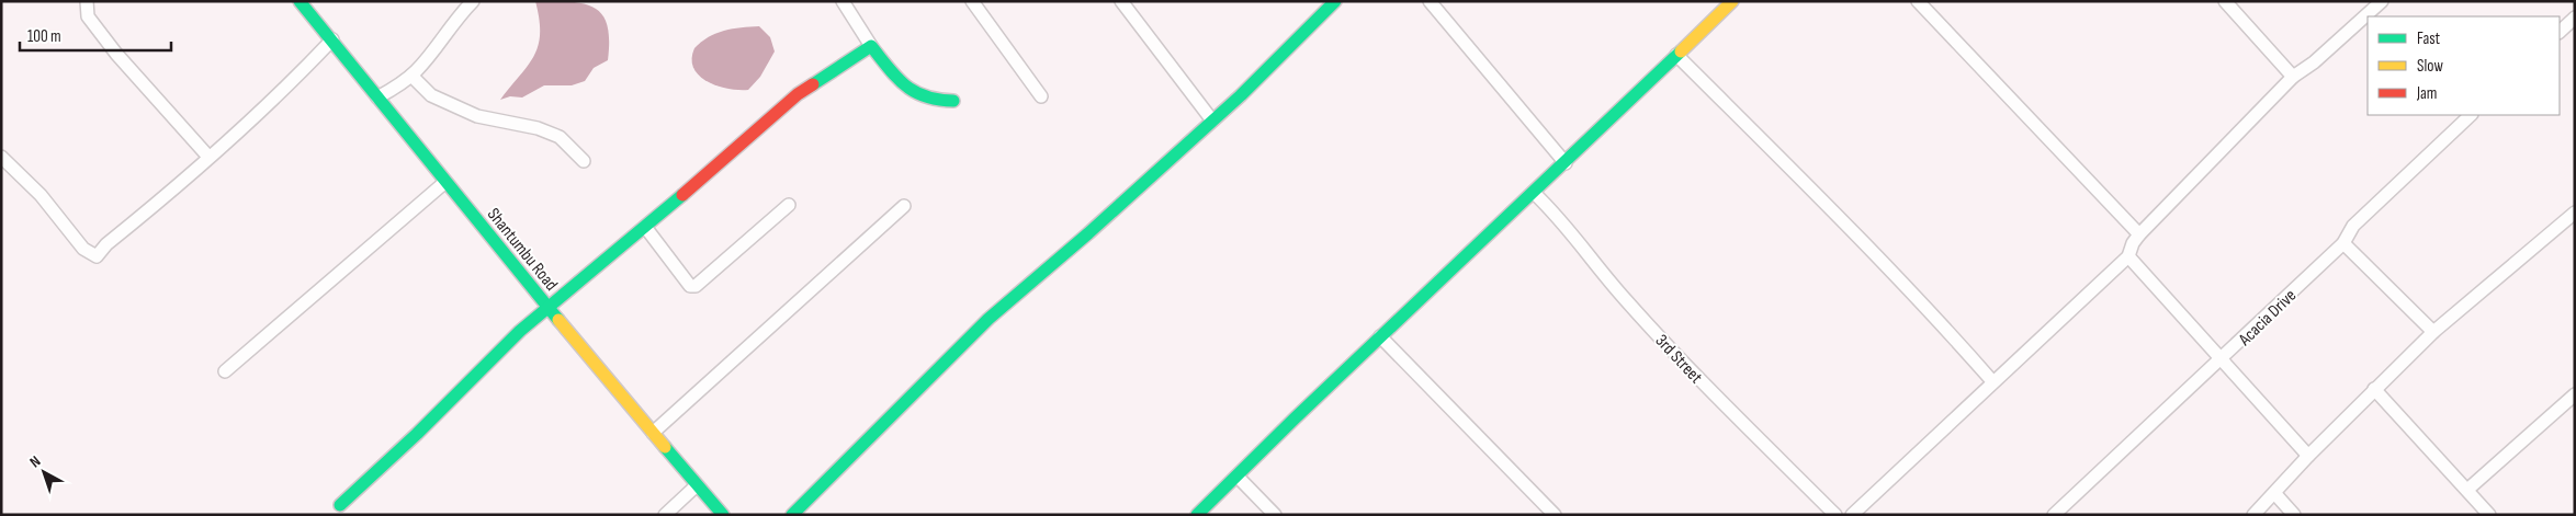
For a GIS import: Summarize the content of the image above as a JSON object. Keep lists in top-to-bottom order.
{
  "streets": {
    "street": ["Shantumbu Road", "Acacia Drive", "3rd Street"]
  },
  "legend": ["Fast", "Slow", "Jam"],
  "scale_bar": "100 m",
  "north": "top left"
}
